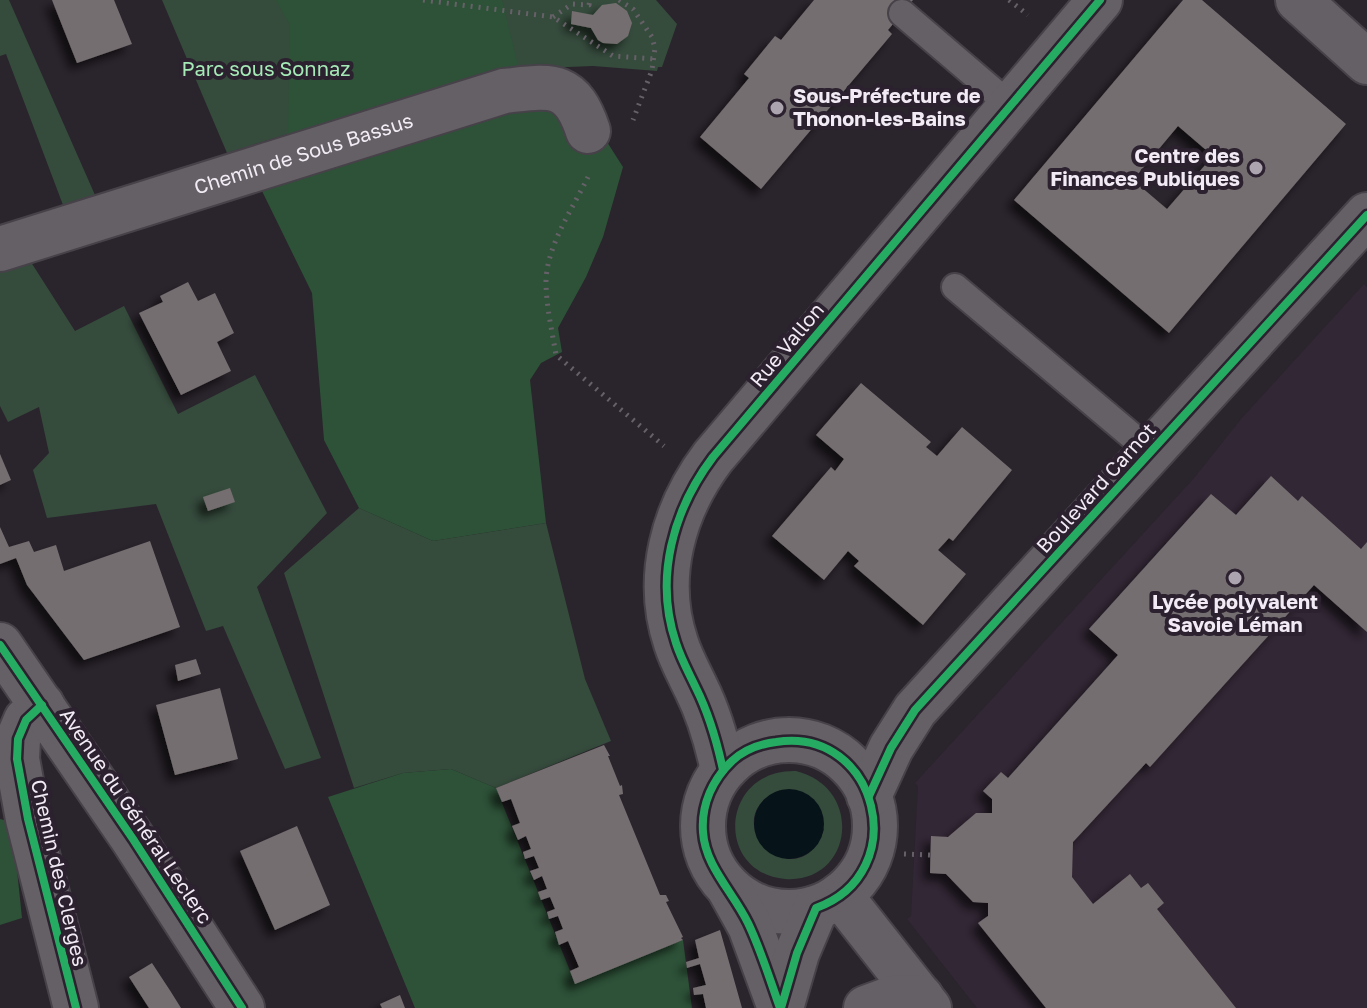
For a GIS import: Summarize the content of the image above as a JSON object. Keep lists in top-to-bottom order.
{
  "streets": {
    "street": [
      "Chemin de Sous Bassus",
      "Rue Vallon",
      "Boulevard Carnot",
      "Avenue du Général Leclerc",
      "Chemin des Clerges"
    ]
  },
  "crossings": [
    ["Rue Vallon", "Boulevard Carnot"],
    ["Avenue du Général Leclerc", "Chemin des Clerges"]
  ],
  "parks": ["Parc sous Sonnaz"],
  "places": ["Sous-Préfecture de Thonon-les-Bains", "Centre des Finances Publiques", "Lycée polyvalent Savoie Léman"]
}
